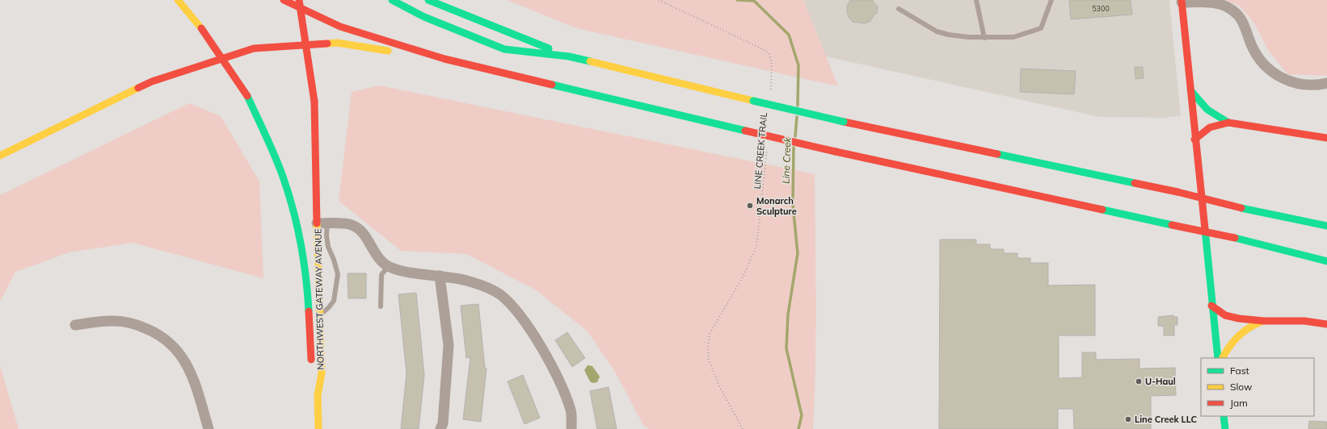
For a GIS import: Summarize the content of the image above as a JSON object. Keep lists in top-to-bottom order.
{
  "streets": {
    "main road": ["NORTHWEST GATEWAY AVENUE"],
    "path": ["LINE CREEK TRAIL"]
  },
  "water": ["Line Creek"],
  "places": ["Monarch Sculpture", "U-Haul", "Line Creek LLC"],
  "house_numbers": ["5300"],
  "legend": ["Fast", "Slow", "Jam"]
}
